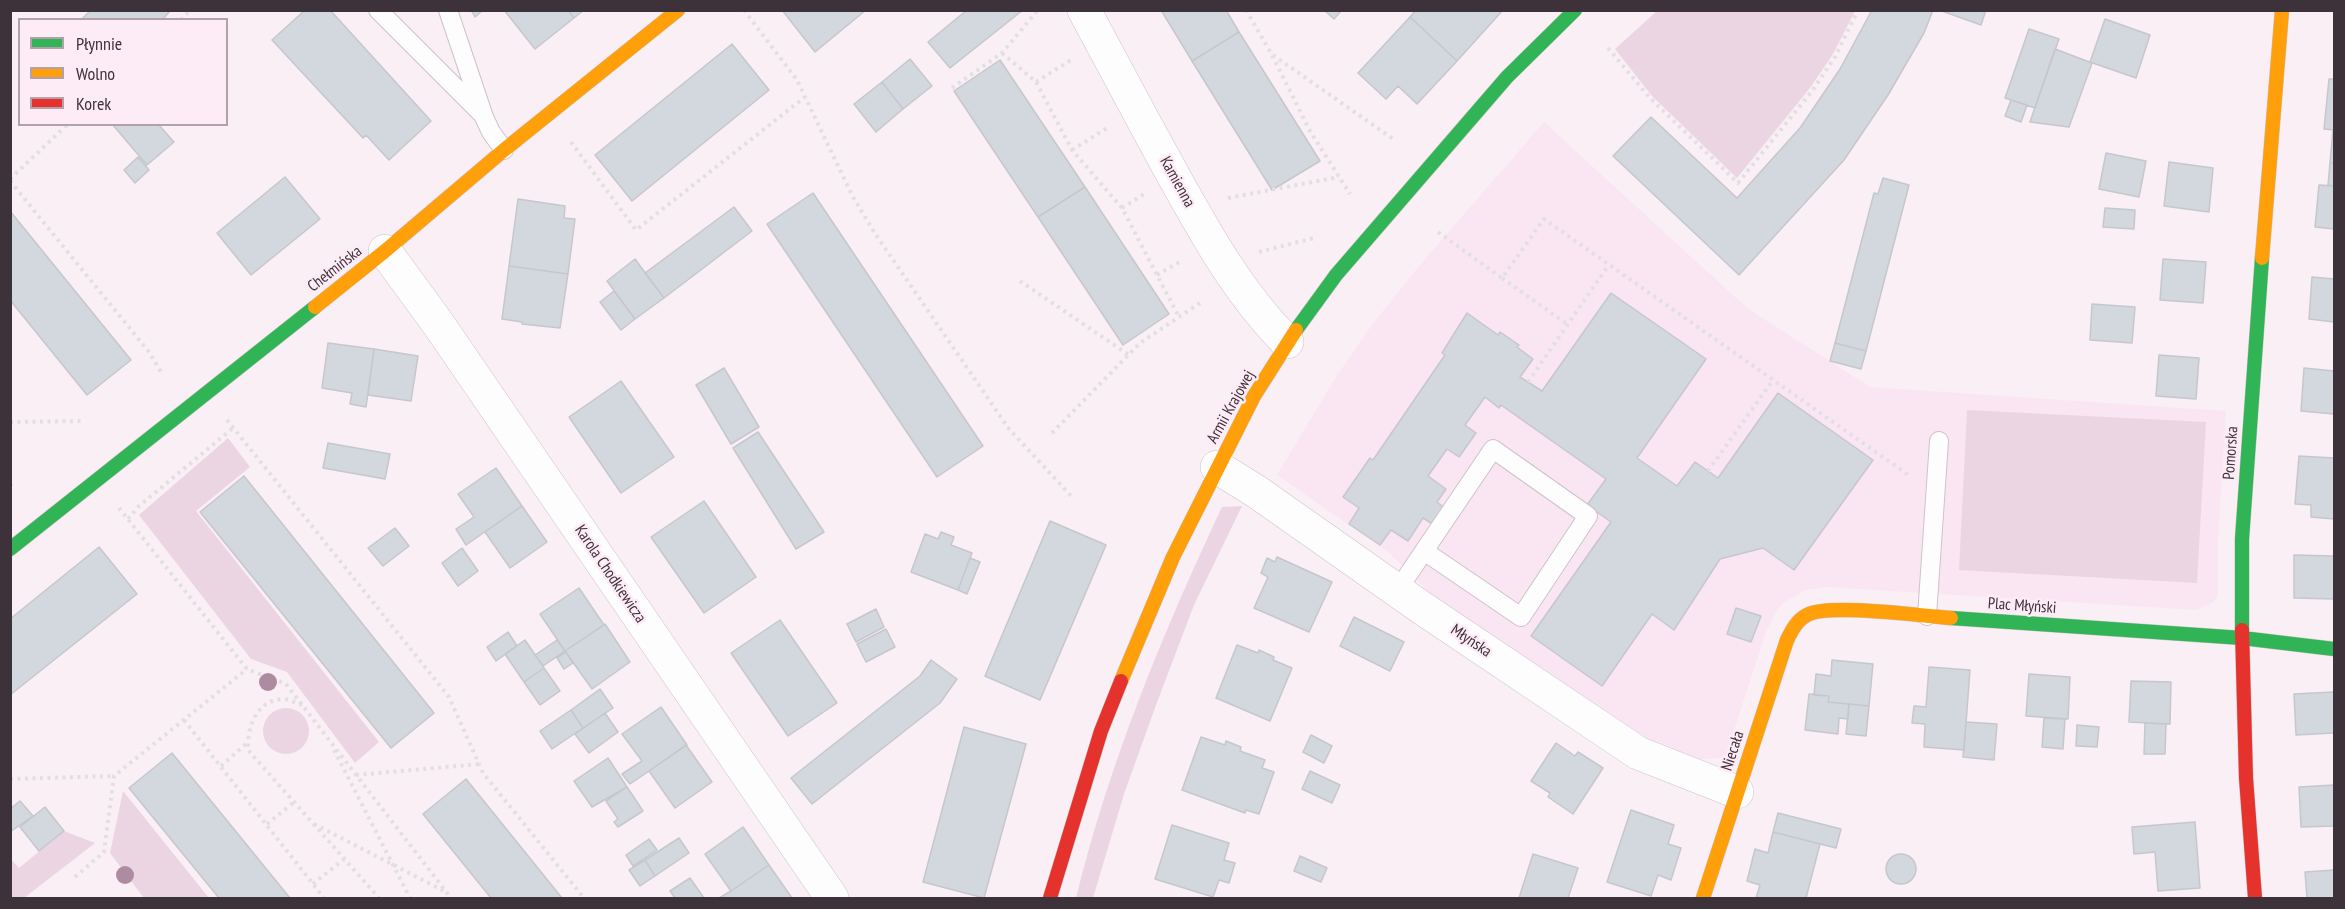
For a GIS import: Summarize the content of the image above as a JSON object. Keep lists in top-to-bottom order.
{
  "streets": {
    "street": [
      "Kamienna",
      "Chełmińska",
      "Armii Krajowej",
      "Pomorska",
      "Karola Chodkiewicza",
      "Plac Młyński",
      "Młyńska",
      "Niecała"
    ]
  },
  "crossings": [
    ["Kamienna", "Armii Krajowej"],
    ["Chełmińska", "Karola Chodkiewicza"],
    ["Armii Krajowej", "Młyńska"],
    ["Pomorska", "Plac Młyński"],
    ["Plac Młyński", "Niecała"],
    ["Młyńska", "Niecała"]
  ],
  "legend": ["Płynnie", "Wolno", "Korek"]
}
